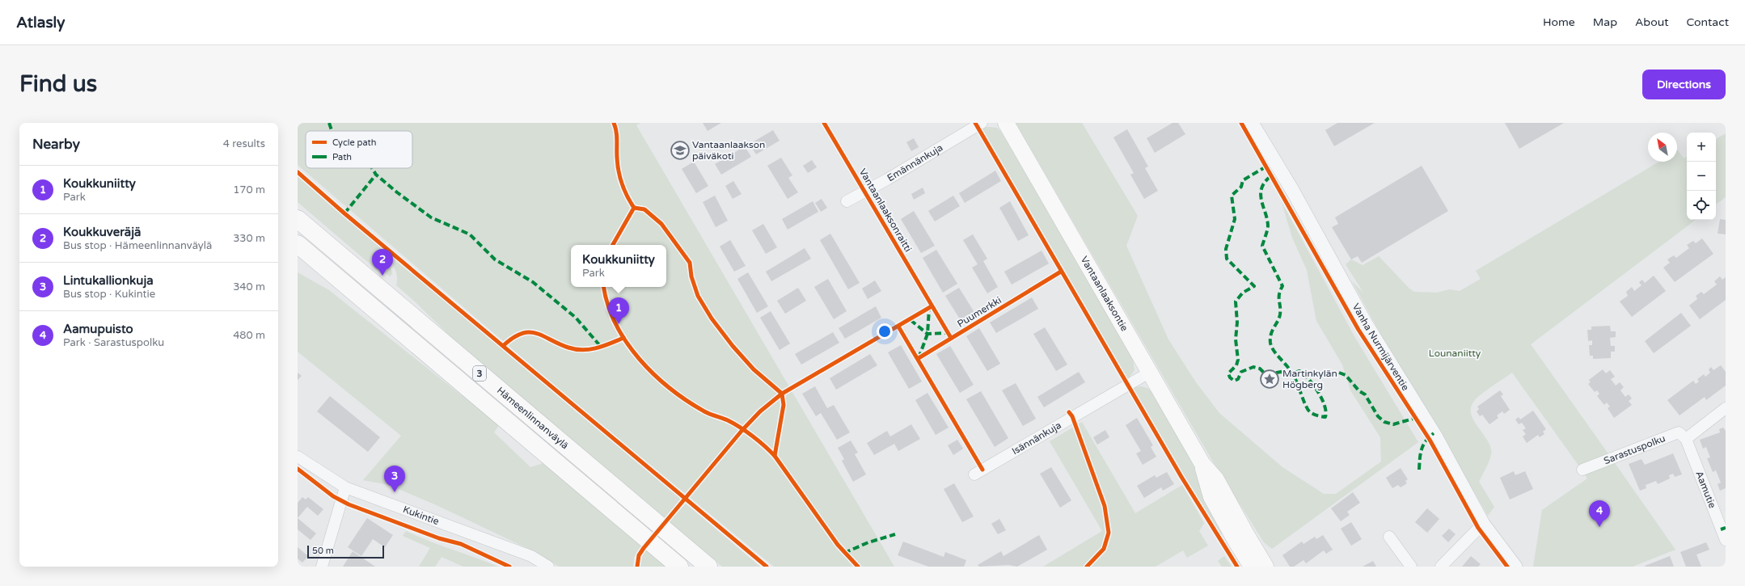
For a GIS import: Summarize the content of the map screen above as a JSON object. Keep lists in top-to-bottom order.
{
  "streets": {
    "highway": ["3", "Hämeenlinnanväylä"],
    "main road": ["Vantaanlaaksontie"],
    "street": [
      "Emännänkuja",
      "Vanha Nurmijärventie",
      "Isännänkuja",
      "Sarastuspolku",
      "Aamutie",
      "Kukintie"
    ],
    "cycle path": ["Vantaanlaaksonraitti", "Puumerkki"]
  },
  "crossings": [
    ["Vantaanlaaksontie", "Isännänkuja"],
    ["Sarastuspolku", "Aamutie"]
  ],
  "parks": ["Lounaniitty"],
  "places": {
    "school or university": ["Vantaanlaakson päiväkoti"],
    "place": ["Martinkylän Högberg"]
  },
  "legend": ["Cycle path", "Path"],
  "scale_bar": "50 m",
  "north": "top left",
  "page": {
    "header": "Atlasly",
    "nav": [
      "Home",
      "Map",
      "About",
      "Contact"
    ],
    "buttons": "Directions",
    "title": "Find us",
    "heading": ["Nearby", "4 results"],
    "map_buttons": ["+", "−"],
    "list": [
      {
        "mark": "1",
        "name": "Koukkuniitty",
        "note": "Park",
        "value": "170 m"
      },
      {
        "mark": "2",
        "name": "Koukkuveräjä",
        "note": "Bus stop · Hämeenlinnanväylä",
        "value": "330 m"
      },
      {
        "mark": "3",
        "name": "Lintukallionkuja",
        "note": "Bus stop · Kukintie",
        "value": "340 m"
      },
      {
        "mark": "4",
        "name": "Aamupuisto",
        "note": "Park · Sarastuspolku",
        "value": "480 m"
      }
    ],
    "popup": ["Koukkuniitty", "Park"],
    "pins": [
      "2",
      "1",
      "3",
      "4"
    ],
    "scale": "50 m"
  }
}
